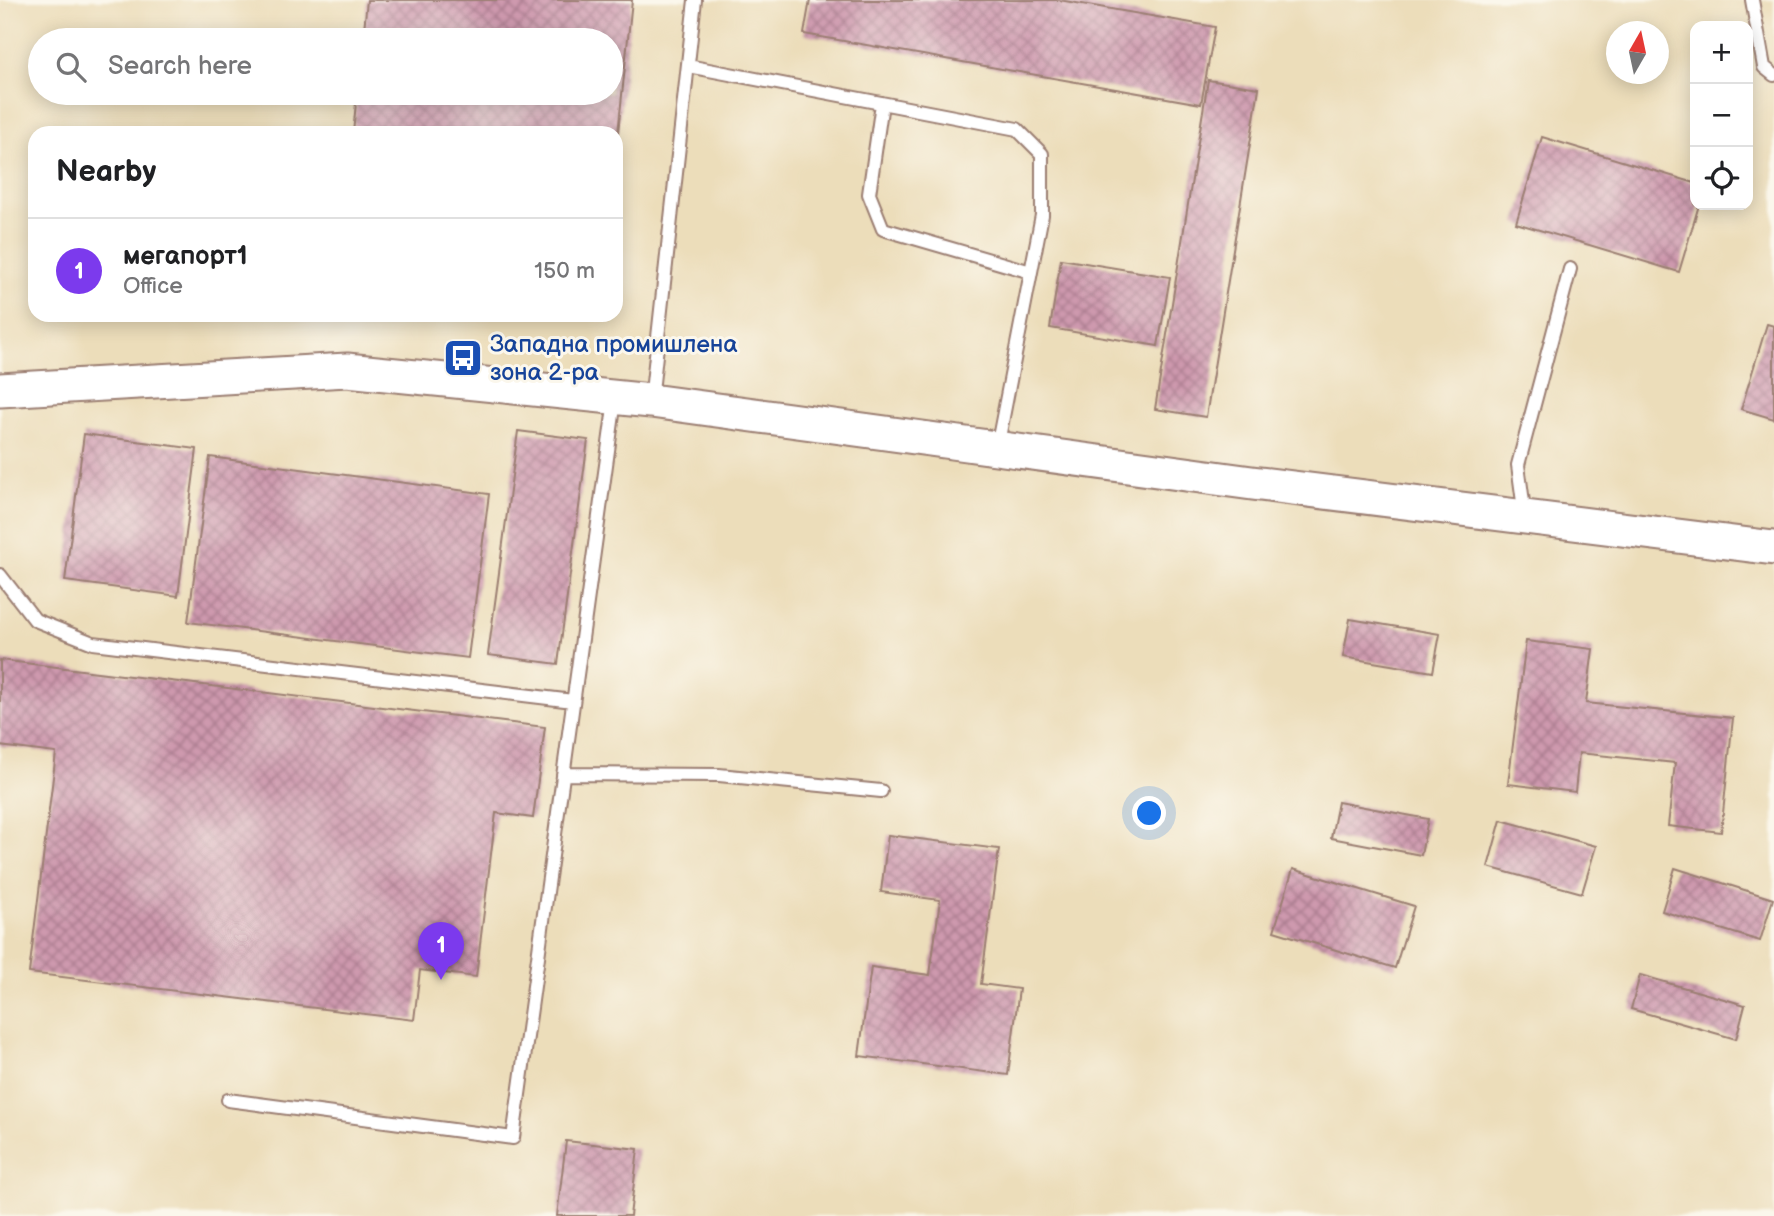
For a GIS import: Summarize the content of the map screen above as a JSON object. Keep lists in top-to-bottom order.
{
  "places": {
    "bus stop": ["Западна промишлена зона 2-ра"]
  },
  "north": "top",
  "page": {
    "map_buttons": ["+", "−"],
    "search": "Search here",
    "heading": "Nearby",
    "list": [
      {
        "mark": "1",
        "name": "мегапорт1",
        "note": "Office",
        "value": "150 m"
      }
    ],
    "pins": "1"
  }
}
